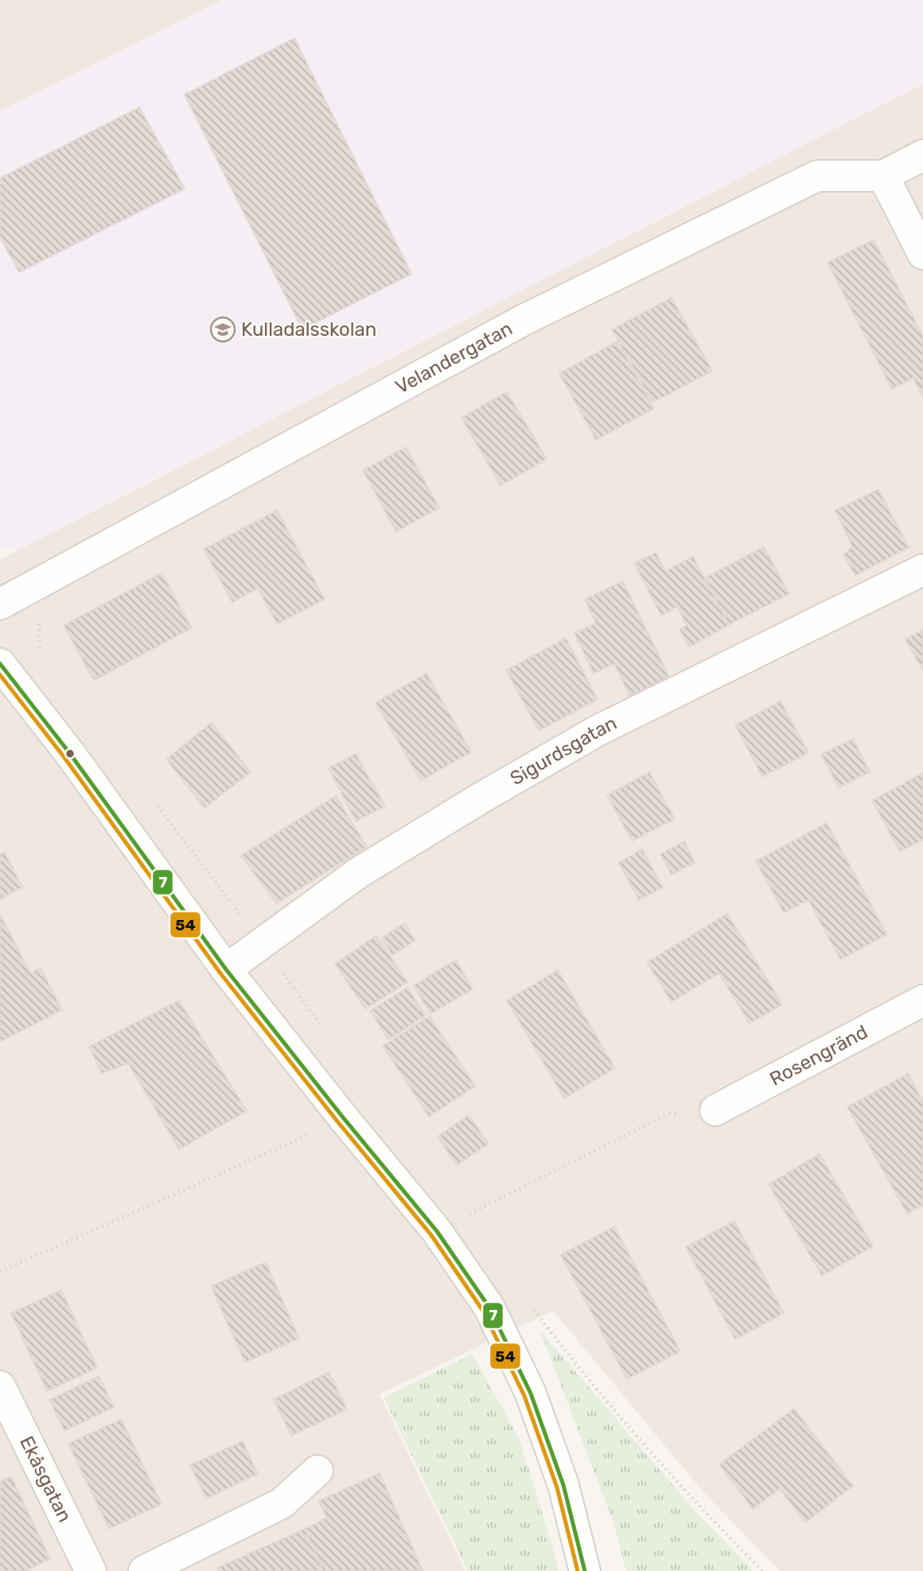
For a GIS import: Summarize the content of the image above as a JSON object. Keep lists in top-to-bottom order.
{
  "streets": {
    "street": [
      "Velandergatan",
      "Sigurdsgatan",
      "Rosengränd",
      "Ekåsgatan"
    ]
  },
  "places": {
    "school or university": ["Kulladalsskolan"]
  },
  "lines": ["transit line 7", "transit line 54"]
}
